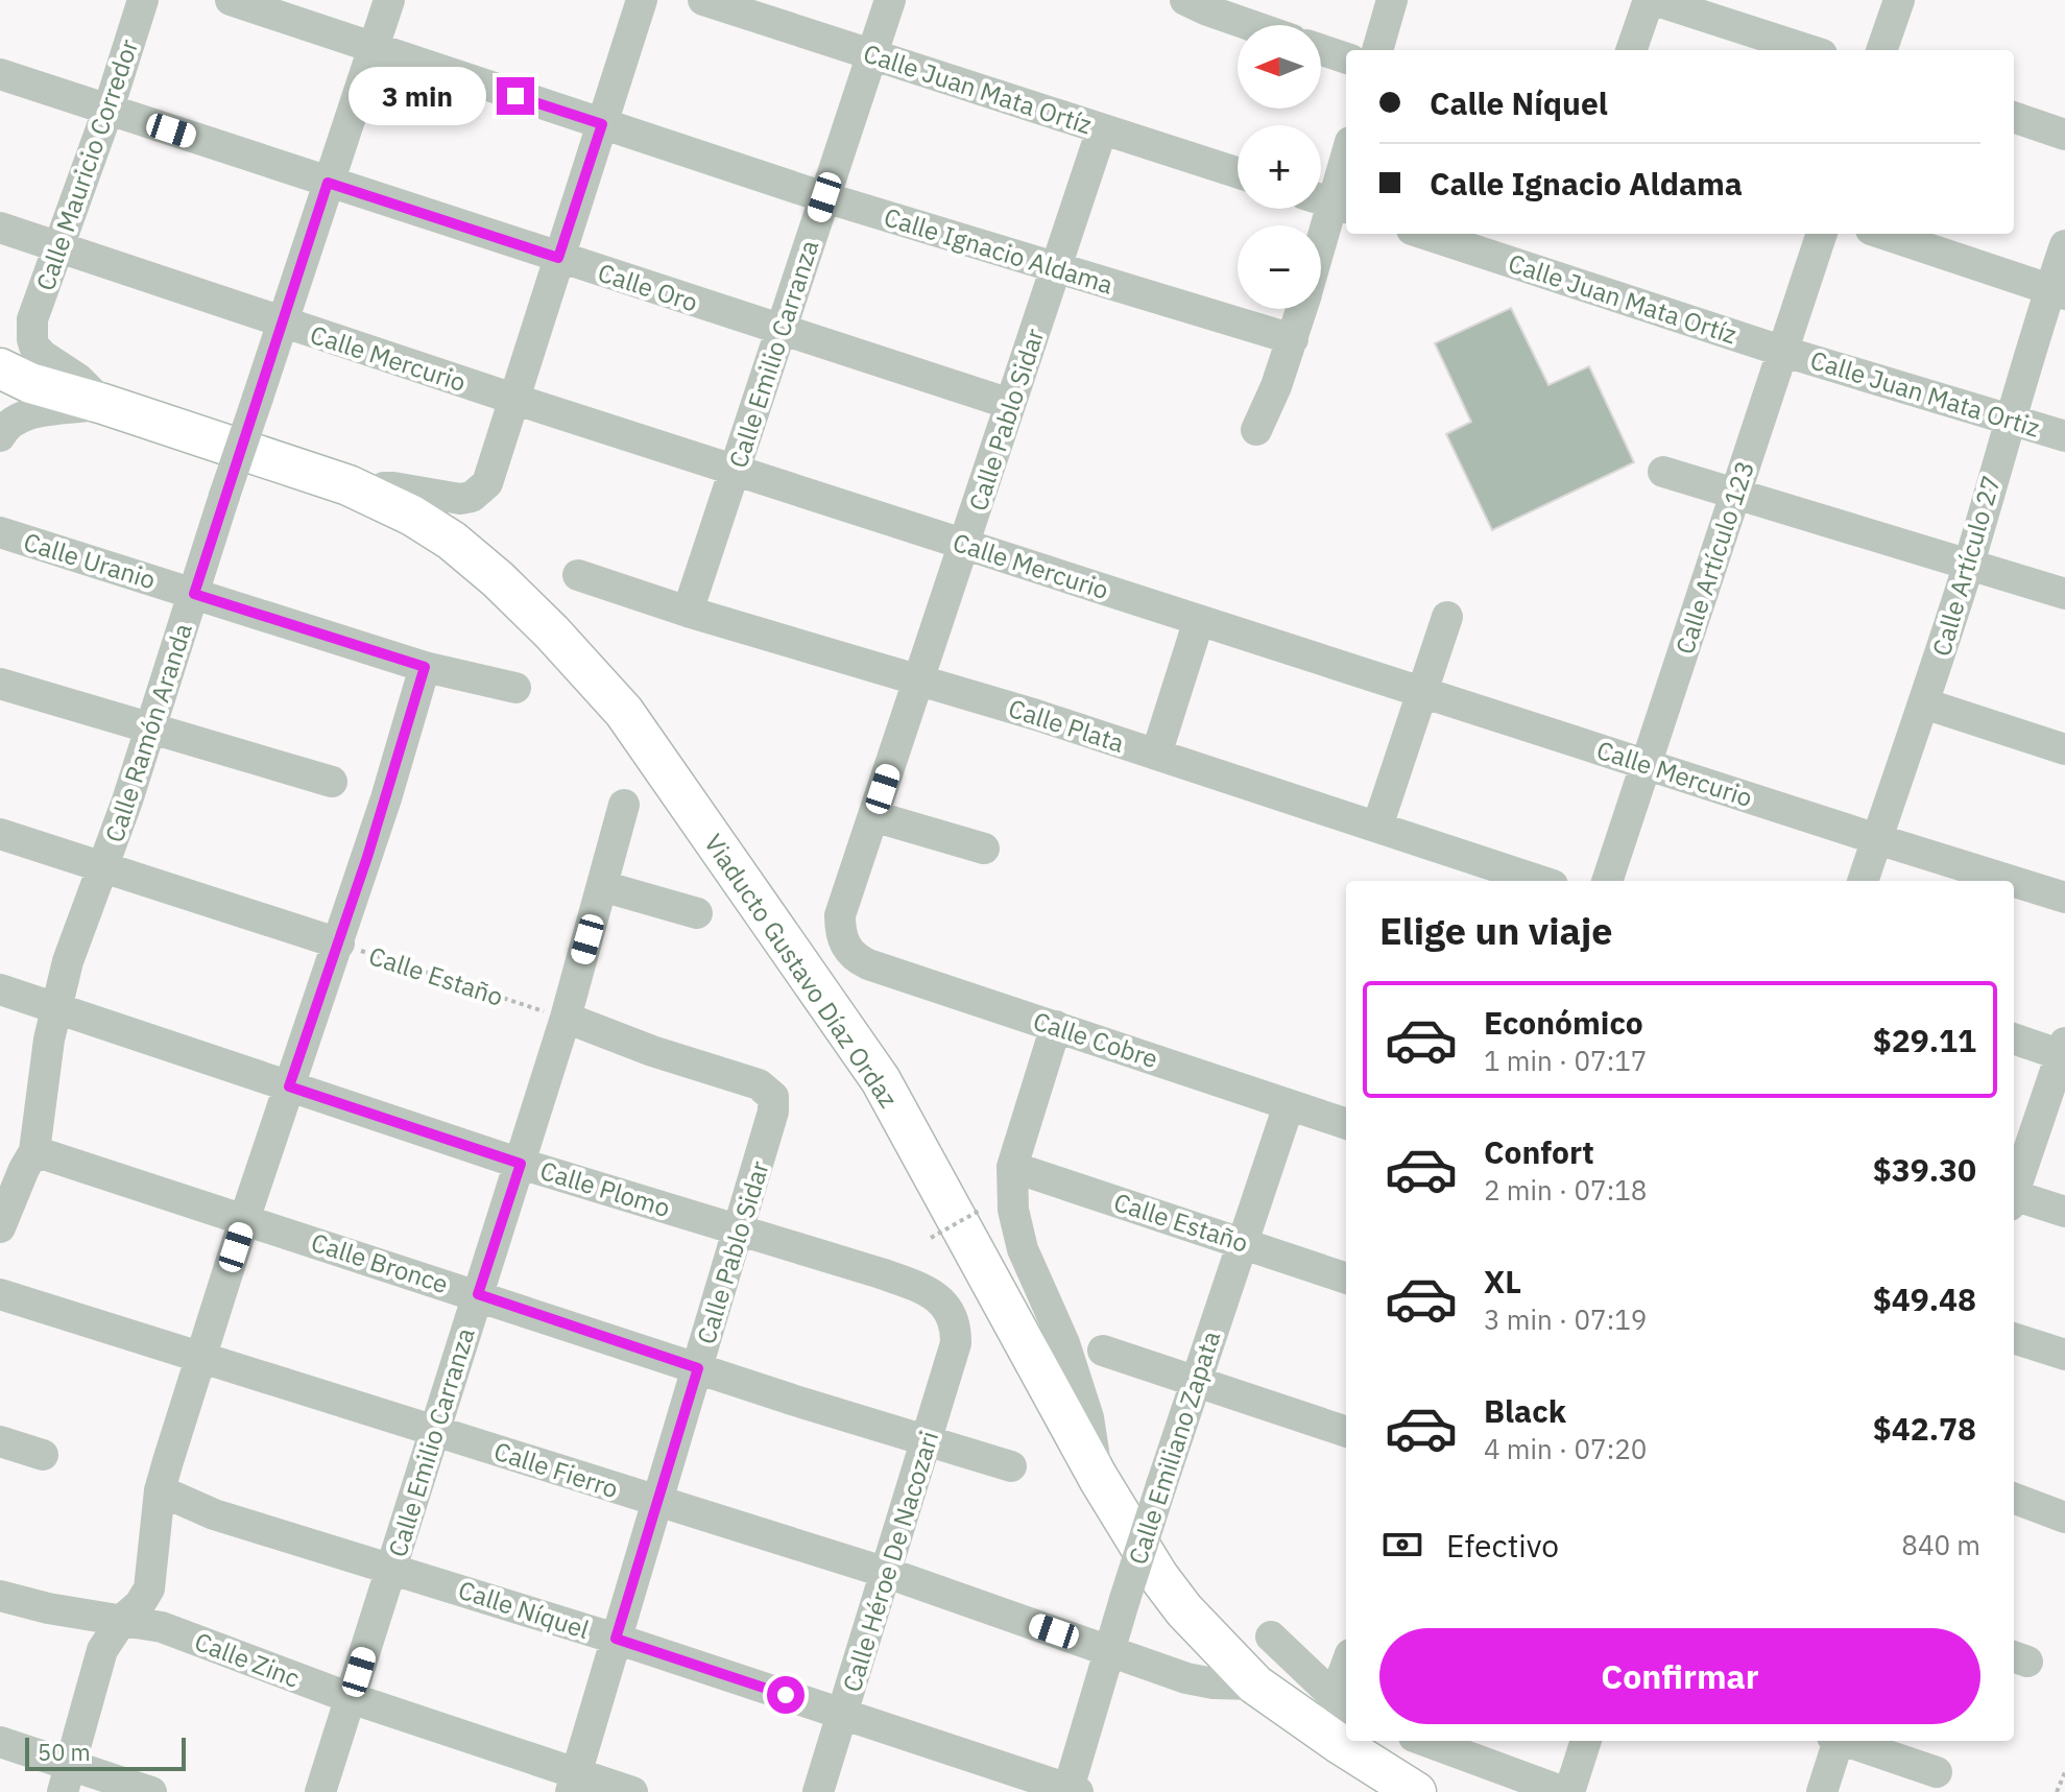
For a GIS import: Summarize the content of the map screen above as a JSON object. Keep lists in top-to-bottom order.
{
  "streets": {
    "main road": ["Viaducto Gustavo Díaz Ordaz"],
    "street": [
      "Calle Juan Mata Ortíz",
      "Calle Mauricio Corredor",
      "Calle Ignacio Aldama",
      "Calle Oro",
      "Calle Emilio Carranza",
      "Calle Mercurio",
      "Calle Juan Mata Ortiz",
      "Calle Pablo Sidar",
      "Calle Artículo 123",
      "Calle Uranio",
      "Calle Artículo 27",
      "Calle Plata",
      "Calle Ramón Aranda",
      "Calle Estaño",
      "Calle Cobre",
      "Calle Plomo",
      "Calle Bronce",
      "Calle Emiliano Zapata",
      "Calle Fierro",
      "Calle Héroe De Nacozari",
      "Calle Níquel",
      "Calle Zinc"
    ]
  },
  "crossings": [
    ["Calle Juan Mata Ortíz", "Calle Emilio Carranza"],
    ["Calle Juan Mata Ortíz", "Calle Juan Mata Ortiz"],
    ["Calle Juan Mata Ortíz", "Calle Pablo Sidar"],
    ["Calle Juan Mata Ortíz", "Calle Artículo 123"],
    ["Calle Mauricio Corredor", "Calle Oro"],
    ["Calle Mauricio Corredor", "Calle Mercurio"],
    ["Calle Mauricio Corredor", "Viaducto Gustavo Díaz Ordaz"],
    ["Calle Ignacio Aldama", "Calle Emilio Carranza"],
    ["Calle Ignacio Aldama", "Calle Pablo Sidar"],
    ["Calle Ignacio Aldama", "Calle Ramón Aranda"],
    ["Calle Oro", "Calle Emilio Carranza"],
    ["Calle Oro", "Calle Pablo Sidar"],
    ["Calle Oro", "Calle Ramón Aranda"],
    ["Calle Emilio Carranza", "Calle Mercurio"],
    ["Calle Emilio Carranza", "Calle Pablo Sidar"],
    ["Calle Emilio Carranza", "Calle Plata"],
    ["Calle Emilio Carranza", "Calle Estaño"],
    ["Calle Emilio Carranza", "Calle Plomo"],
    ["Calle Emilio Carranza", "Calle Bronce"],
    ["Calle Emilio Carranza", "Calle Fierro"],
    ["Calle Emilio Carranza", "Calle Níquel"],
    ["Calle Emilio Carranza", "Calle Zinc"],
    ["Calle Mercurio", "Calle Pablo Sidar"],
    ["Calle Mercurio", "Calle Artículo 123"],
    ["Calle Mercurio", "Calle Artículo 27"],
    ["Calle Mercurio", "Calle Ramón Aranda"],
    ["Calle Juan Mata Ortiz", "Calle Artículo 123"],
    ["Calle Juan Mata Ortiz", "Calle Artículo 27"],
    ["Calle Pablo Sidar", "Calle Plata"],
    ["Calle Pablo Sidar", "Calle Estaño"],
    ["Calle Pablo Sidar", "Calle Cobre"],
    ["Calle Pablo Sidar", "Calle Plomo"],
    ["Calle Pablo Sidar", "Calle Bronce"],
    ["Calle Pablo Sidar", "Calle Fierro"],
    ["Calle Pablo Sidar", "Calle Níquel"],
    ["Calle Pablo Sidar", "Calle Zinc"],
    ["Calle Uranio", "Calle Ramón Aranda"],
    ["Calle Ramón Aranda", "Calle Estaño"],
    ["Calle Ramón Aranda", "Calle Plomo"],
    ["Calle Ramón Aranda", "Calle Bronce"],
    ["Viaducto Gustavo Díaz Ordaz", "Calle Fierro"],
    ["Calle Estaño", "Calle Emiliano Zapata"],
    ["Calle Cobre", "Calle Emiliano Zapata"],
    ["Calle Plomo", "Calle Héroe De Nacozari"],
    ["Calle Bronce", "Calle Héroe De Nacozari"],
    ["Calle Emiliano Zapata", "Calle Fierro"],
    ["Calle Emiliano Zapata", "Calle Níquel"],
    ["Calle Fierro", "Calle Héroe De Nacozari"],
    ["Calle Héroe De Nacozari", "Calle Níquel"]
  ],
  "scale_bar": "50 m",
  "north": "left",
  "page": {
    "map_buttons": ["+", "−"],
    "banner": ["Calle Níquel", "Calle Ignacio Aldama"],
    "bubble": "3 min",
    "heading": "Elige un viaje",
    "list": [
      {
        "name": "Económico",
        "note": "1 min · 07:17",
        "value": "$29.11"
      },
      {
        "name": "Confort",
        "note": "2 min · 07:18",
        "value": "$39.30"
      },
      {
        "name": "XL",
        "note": "3 min · 07:19",
        "value": "$49.48"
      },
      {
        "name": "Black",
        "note": "4 min · 07:20",
        "value": "$42.78"
      }
    ],
    "pay": ["Efectivo", "840 m"],
    "buttons": "Confirmar",
    "scale": "50 m"
  }
}
